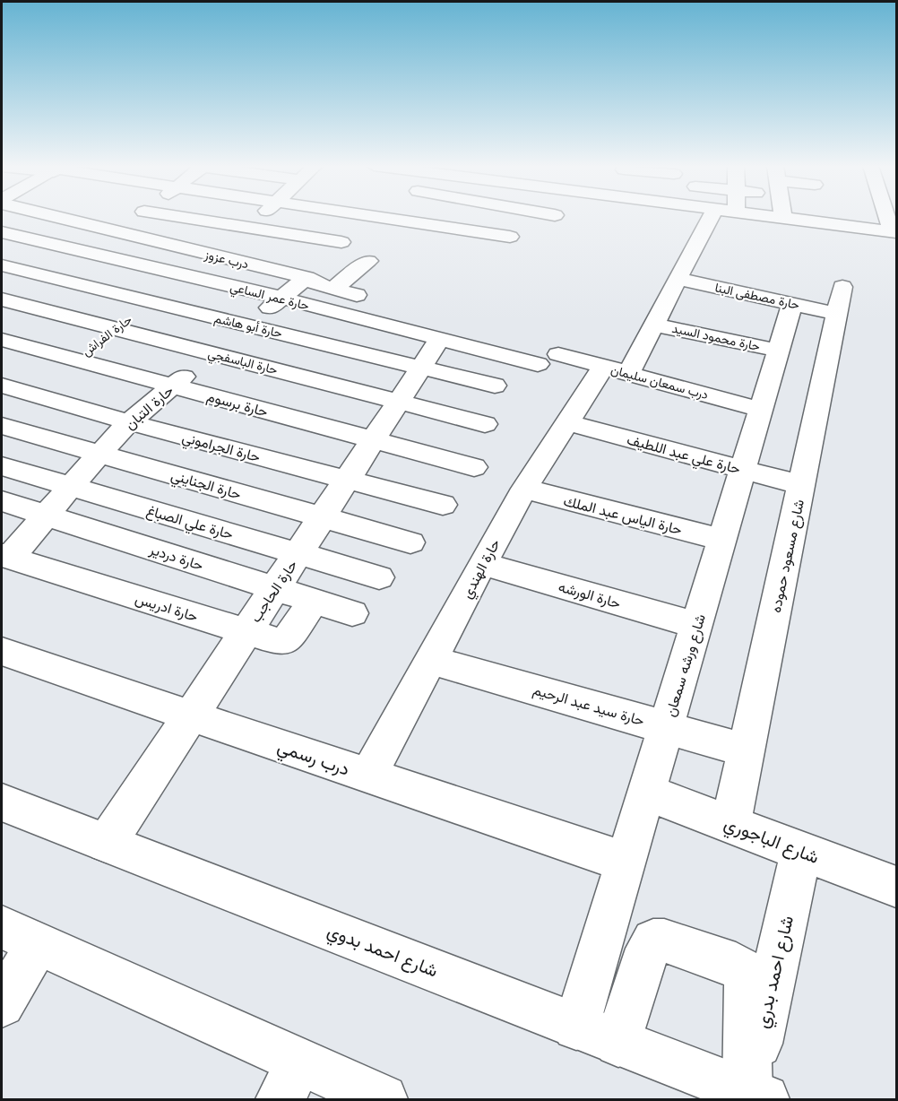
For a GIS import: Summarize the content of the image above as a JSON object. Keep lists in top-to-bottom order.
{
  "streets": {
    "street": [
      "درب عزوز",
      "حارة عمر الساعي",
      "حارة مصطفى البنا",
      "حارة أبو هاشم",
      "حارة الفراش",
      "حارة محمود السيد",
      "حارة الباسفجي",
      "درب سمعان سليمان",
      "حارة برسوم",
      "حارة التبان",
      "حارة الجراموني",
      "حارة علي عبد اللطيف",
      "حارة الجنايني",
      "حارة الياس عبد الملك",
      "حارة علي الصباغ",
      "شارع مسعود حموده",
      "حارة دردير",
      "حارة الهندي",
      "حارة الحاجب",
      "حارة الورشه",
      "حارة ادريس",
      "شارع ورشه سمعان",
      "حارة سيد عبد الرحيم",
      "درب رسمي",
      "شارع الباجوري",
      "شارع احمد بدوي",
      "شارع احمد بدري"
    ]
  },
  "crossings": [
    ["درب عزوز", "حارة الفراش"],
    ["درب عزوز", "حارة التبان"],
    ["حارة عمر الساعي", "حارة الفراش"],
    ["حارة عمر الساعي", "درب سمعان سليمان"],
    ["حارة عمر الساعي", "حارة التبان"],
    ["حارة عمر الساعي", "حارة الحاجب"],
    ["حارة مصطفى البنا", "شارع مسعود حموده"],
    ["حارة مصطفى البنا", "حارة الهندي"],
    ["حارة مصطفى البنا", "شارع ورشه سمعان"],
    ["حارة أبو هاشم", "حارة الفراش"],
    ["حارة أبو هاشم", "حارة التبان"],
    ["حارة أبو هاشم", "حارة الحاجب"],
    ["حارة الفراش", "حارة الباسفجي"],
    ["حارة الفراش", "حارة برسوم"],
    ["حارة الفراش", "حارة الجراموني"],
    ["حارة محمود السيد", "حارة الهندي"],
    ["حارة محمود السيد", "شارع ورشه سمعان"],
    ["حارة الباسفجي", "حارة التبان"],
    ["حارة الباسفجي", "حارة الحاجب"],
    ["درب سمعان سليمان", "حارة الهندي"],
    ["درب سمعان سليمان", "شارع ورشه سمعان"],
    ["حارة برسوم", "حارة التبان"],
    ["حارة برسوم", "حارة الحاجب"],
    ["حارة التبان", "حارة الجراموني"],
    ["حارة التبان", "حارة الجنايني"],
    ["حارة التبان", "حارة علي الصباغ"],
    ["حارة التبان", "حارة دردير"],
    ["حارة التبان", "حارة ادريس"],
    ["حارة الجراموني", "حارة الحاجب"],
    ["حارة علي عبد اللطيف", "شارع مسعود حموده"],
    ["حارة علي عبد اللطيف", "حارة الهندي"],
    ["حارة علي عبد اللطيف", "شارع ورشه سمعان"],
    ["حارة الجنايني", "حارة الحاجب"],
    ["حارة الياس عبد الملك", "حارة الهندي"],
    ["حارة الياس عبد الملك", "شارع ورشه سمعان"],
    ["حارة علي الصباغ", "حارة الحاجب"],
    ["شارع مسعود حموده", "حارة سيد عبد الرحيم"],
    ["شارع مسعود حموده", "شارع الباجوري"],
    ["حارة دردير", "حارة الحاجب"],
    ["حارة دردير", "حارة ادريس"],
    ["حارة الهندي", "حارة الورشه"],
    ["حارة الهندي", "حارة سيد عبد الرحيم"],
    ["حارة الهندي", "درب رسمي"],
    ["حارة الحاجب", "حارة ادريس"],
    ["حارة الحاجب", "درب رسمي"],
    ["حارة الحاجب", "شارع احمد بدوي"],
    ["حارة الورشه", "شارع ورشه سمعان"],
    ["شارع ورشه سمعان", "حارة سيد عبد الرحيم"],
    ["شارع ورشه سمعان", "درب رسمي"],
    ["شارع ورشه سمعان", "شارع الباجوري"],
    ["شارع ورشه سمعان", "شارع احمد بدوي"],
    ["شارع الباجوري", "شارع احمد بدري"],
    ["شارع احمد بدوي", "شارع احمد بدري"]
  ]
}
